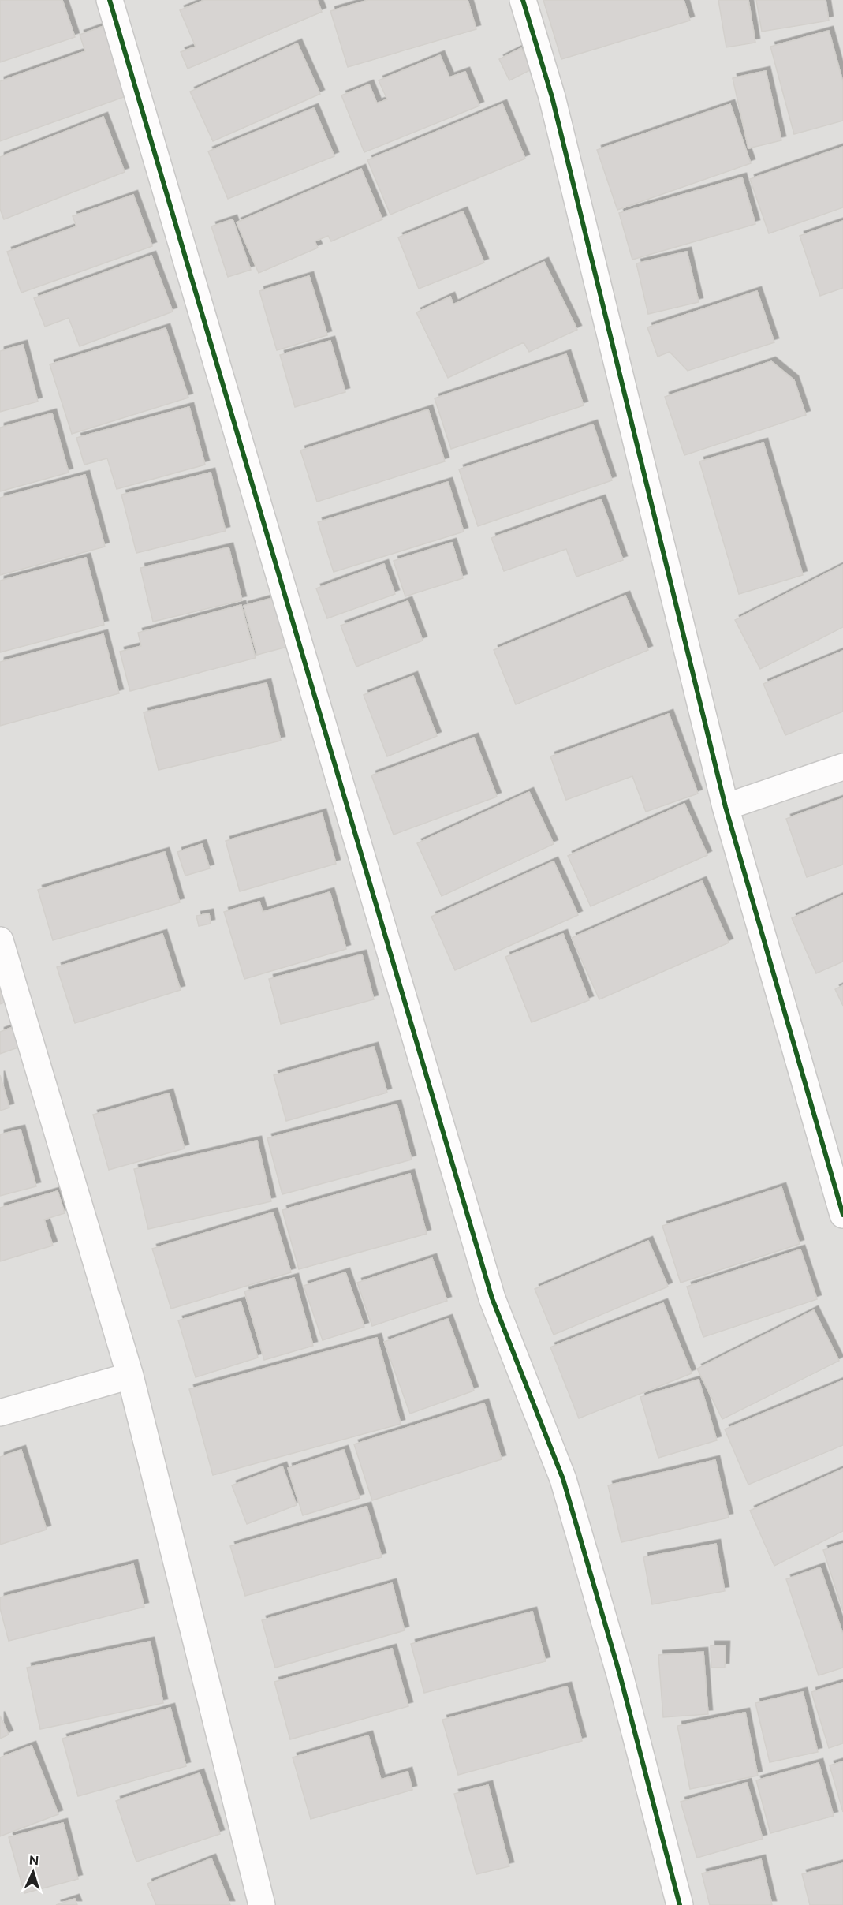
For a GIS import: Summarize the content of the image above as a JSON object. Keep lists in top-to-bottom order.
{
  "north": "top"
}
